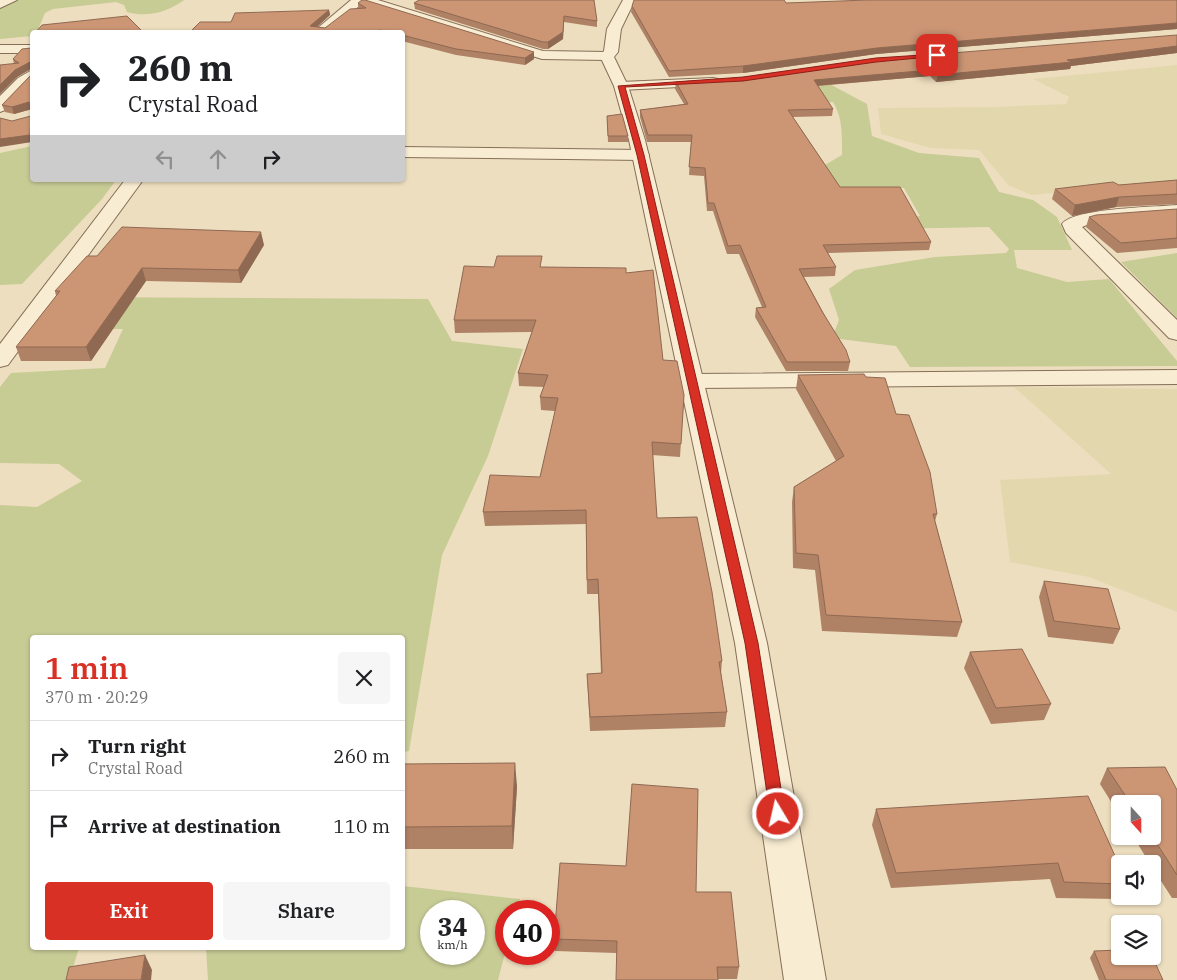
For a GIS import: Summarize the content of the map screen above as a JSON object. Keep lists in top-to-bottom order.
{
  "north": "bottom",
  "page": {
    "turn": ["260 m", "Crystal Road"],
    "heading": ["1 min", "370 m · 20:29"],
    "list": [
      {
        "name": "Turn right",
        "note": "Crystal Road",
        "value": "260 m"
      },
      {
        "name": "Arrive at destination",
        "value": "110 m"
      }
    ],
    "buttons": ["Exit", "Share"],
    "speed": "34 km/h",
    "limit": "40"
  }
}
